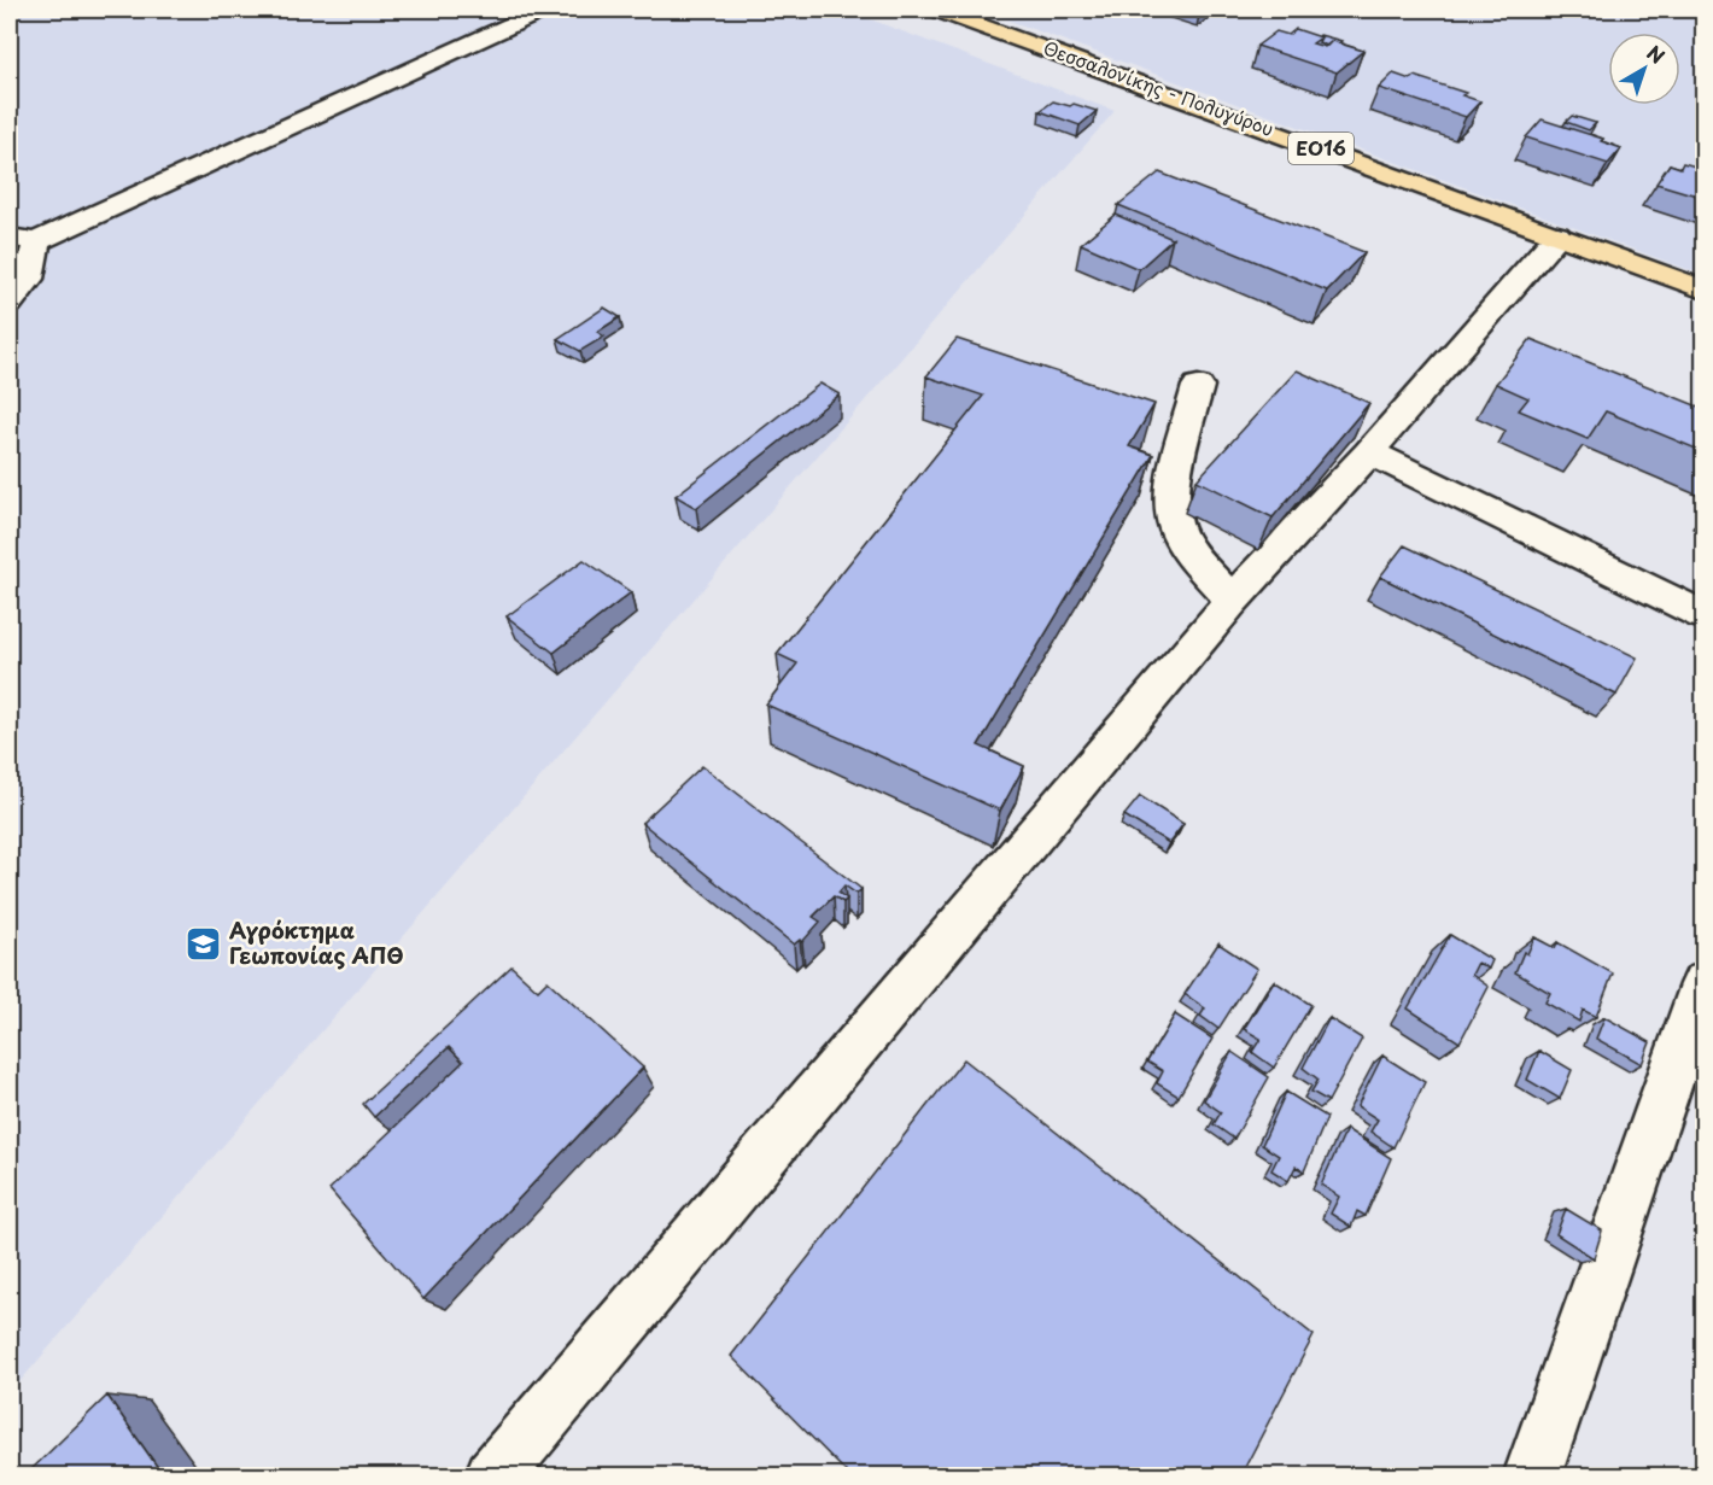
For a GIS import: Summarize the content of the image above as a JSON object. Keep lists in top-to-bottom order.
{
  "streets": {
    "main road": ["Θεσσαλονίκης - Πολυγύρου", "ΕΟ16"]
  },
  "places": {
    "school or university": ["Αγρόκτημα Γεωπονίας ΑΠΘ"]
  },
  "north": "top right"
}
